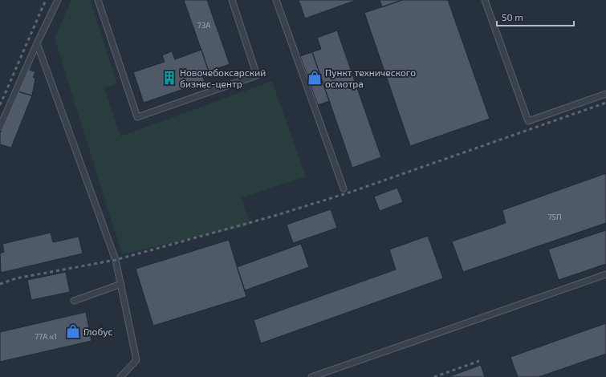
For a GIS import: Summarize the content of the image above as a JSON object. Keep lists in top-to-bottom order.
{
  "places": {
    "building": ["Новочебоксарский бизнес-центр"],
    "shop": ["Пункт технического осмотра", "Глобус"]
  },
  "house_numbers": ["73А", "75П", "77А к1"],
  "scale_bar": "50 m"
}
